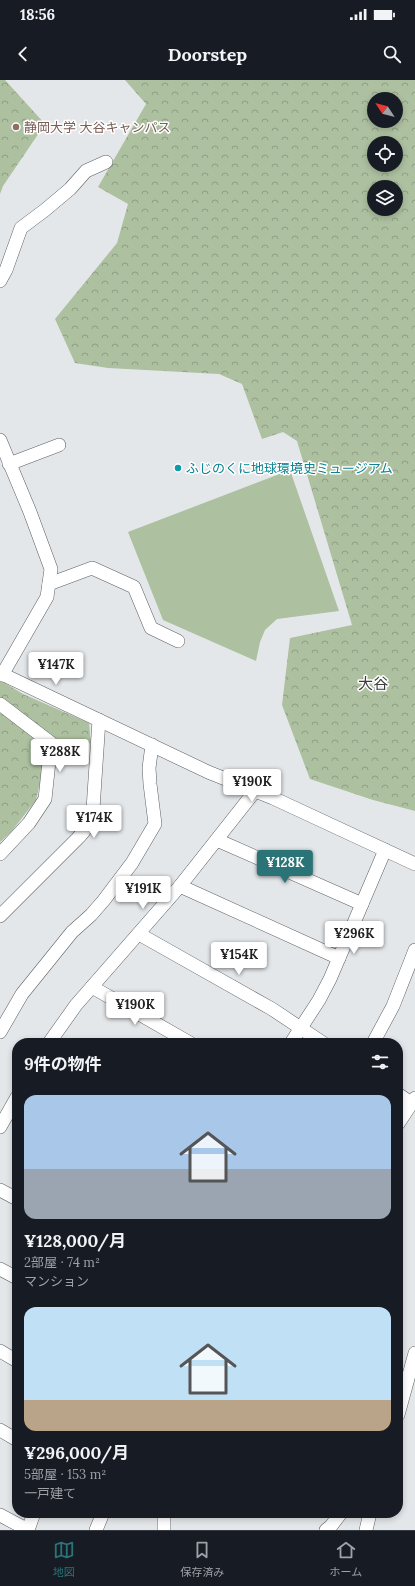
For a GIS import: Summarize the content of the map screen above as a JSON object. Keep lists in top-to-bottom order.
{
  "districts": ["大谷"],
  "places": ["静岡大学 大谷キャンパス", "ふじのくに地球環境史ミュージアム"],
  "north": "top left",
  "page": {
    "status": "18:56",
    "header": "Doorstep",
    "price": [
      "¥147K",
      "¥288K",
      "¥190K",
      "¥174K",
      "¥128K",
      "¥191K",
      "¥296K",
      "¥154K",
      "¥190K"
    ],
    "heading": "9件の物件",
    "list": [
      {
        "name": "¥128,000/月",
        "note": "2部屋 · 74 m² · マンション"
      },
      {
        "name": "¥296,000/月",
        "note": "5部屋 · 153 m² · 一戸建て"
      }
    ],
    "tabs": ["地図", "保存済み", "ホーム"]
  }
}
